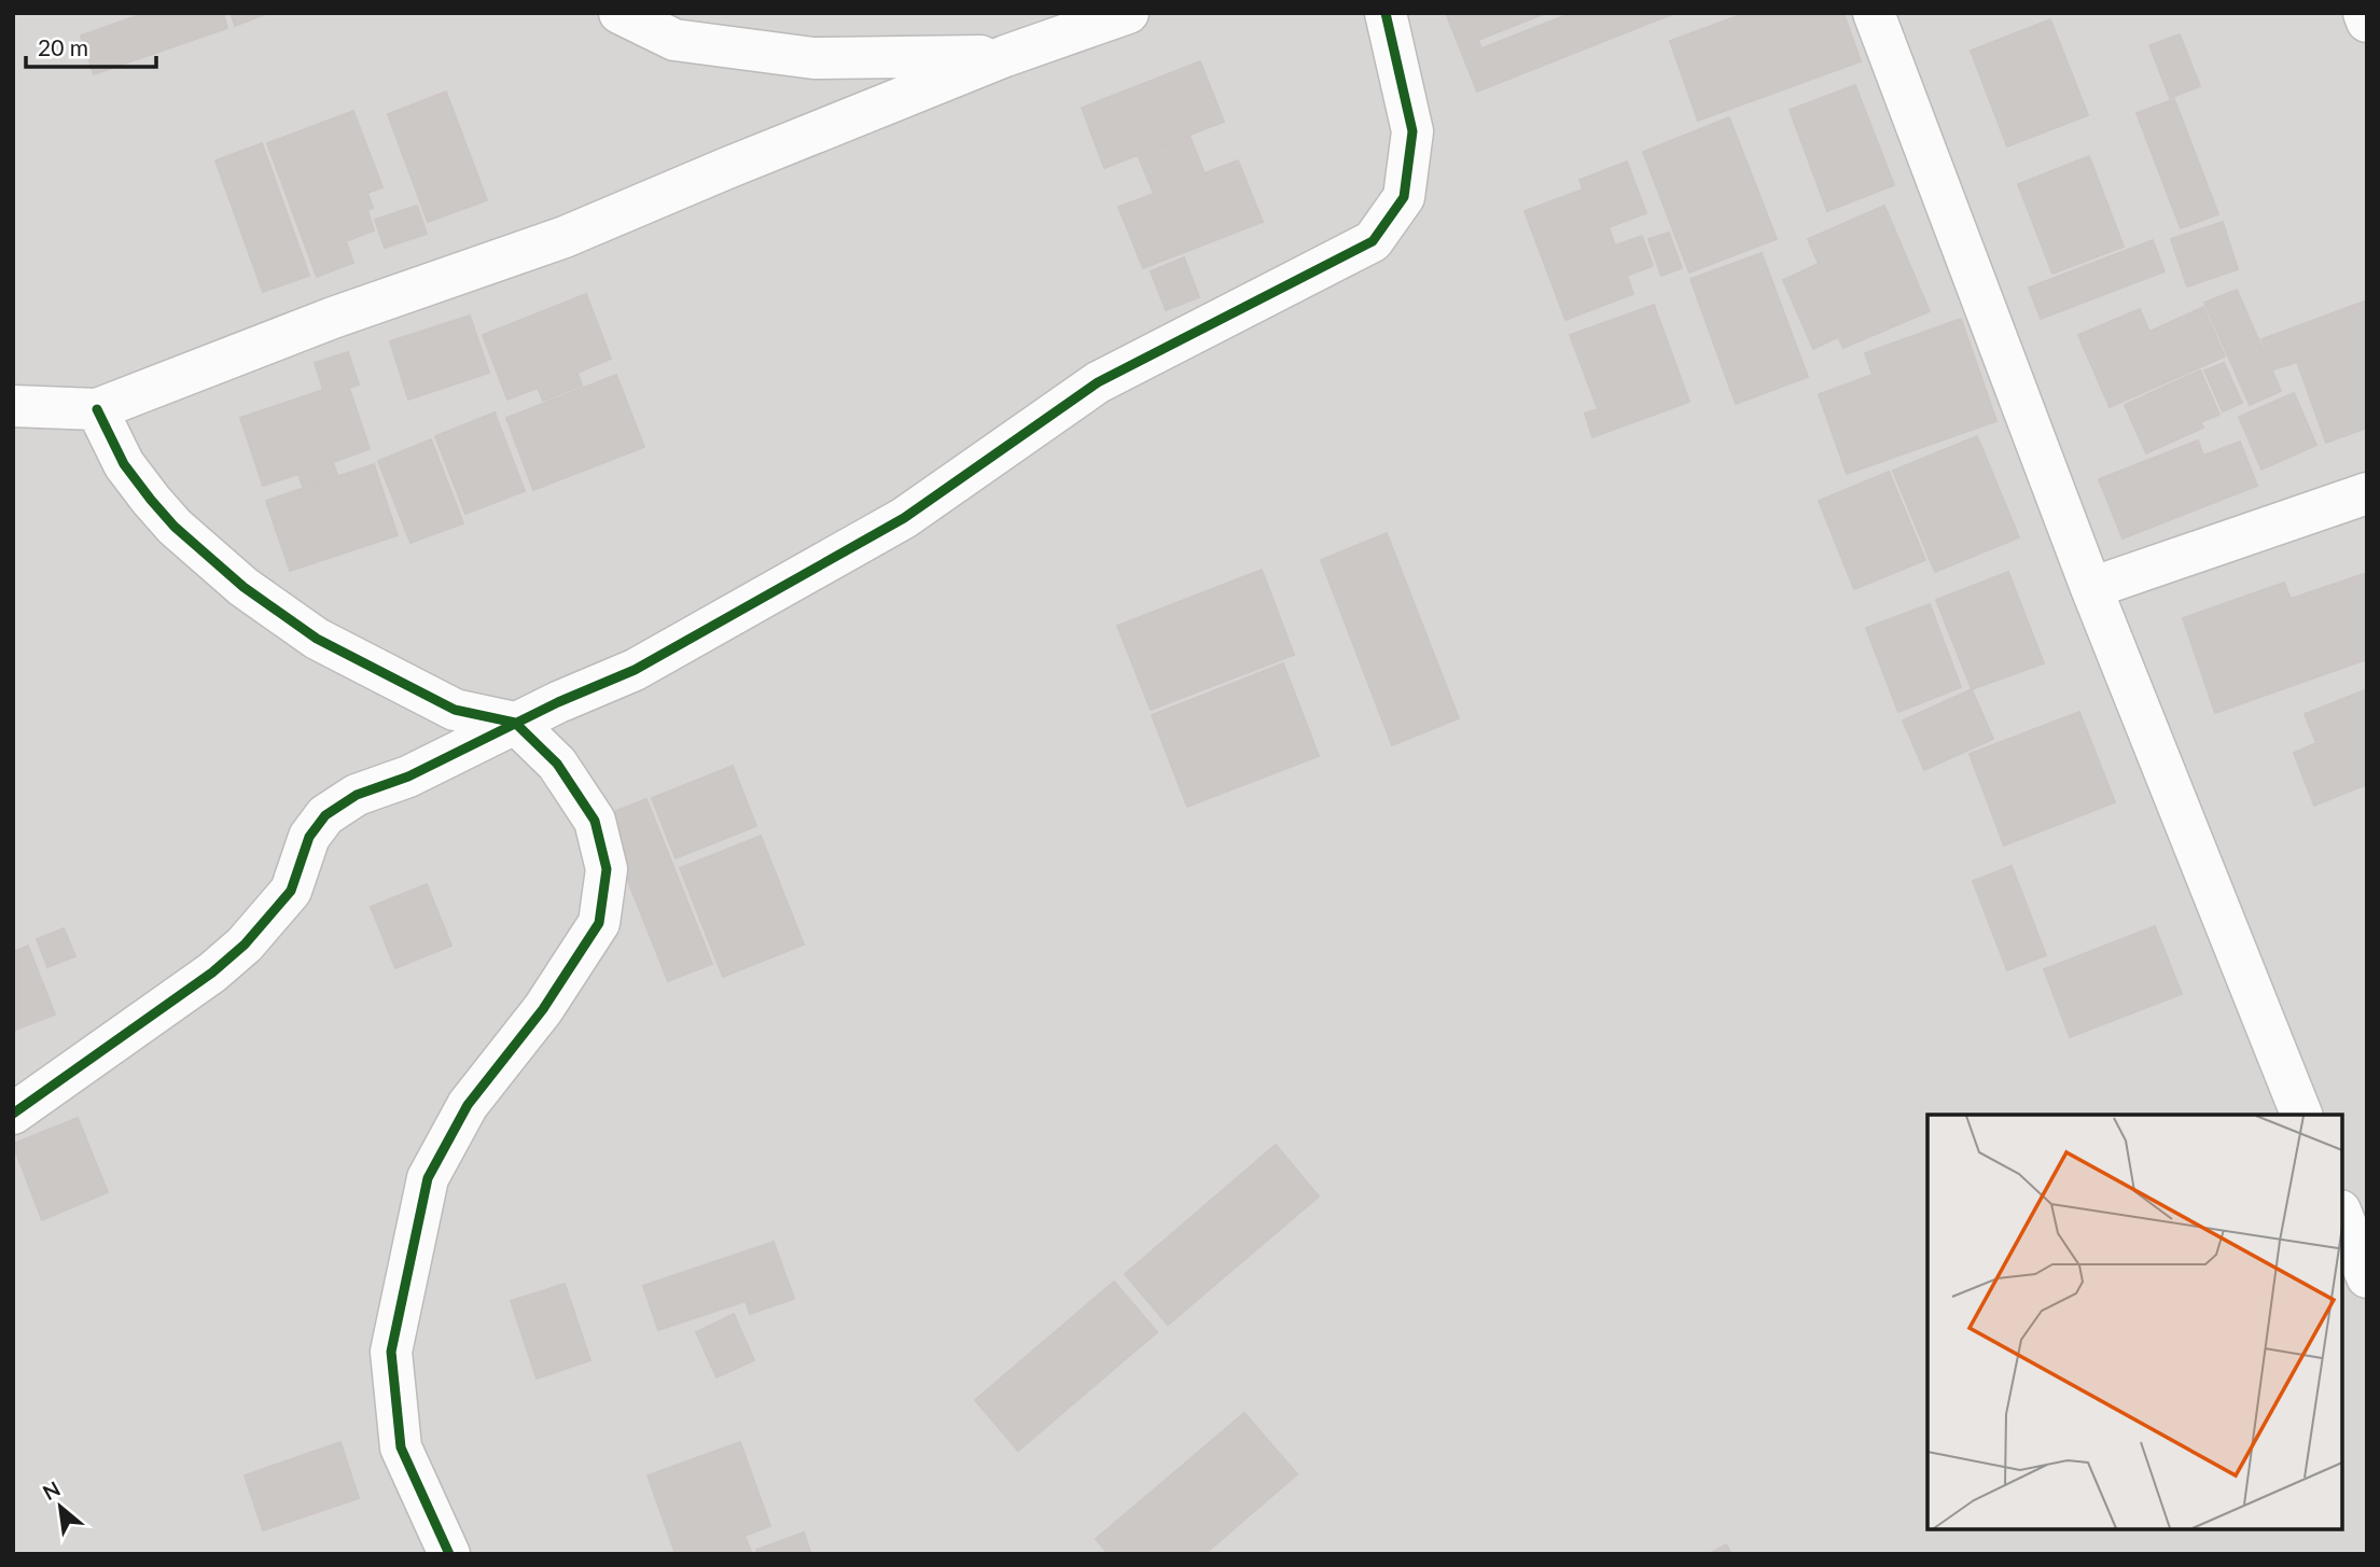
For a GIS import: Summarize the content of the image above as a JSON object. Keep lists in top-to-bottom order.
{
  "scale_bar": "20 m",
  "north": "top left"
}
